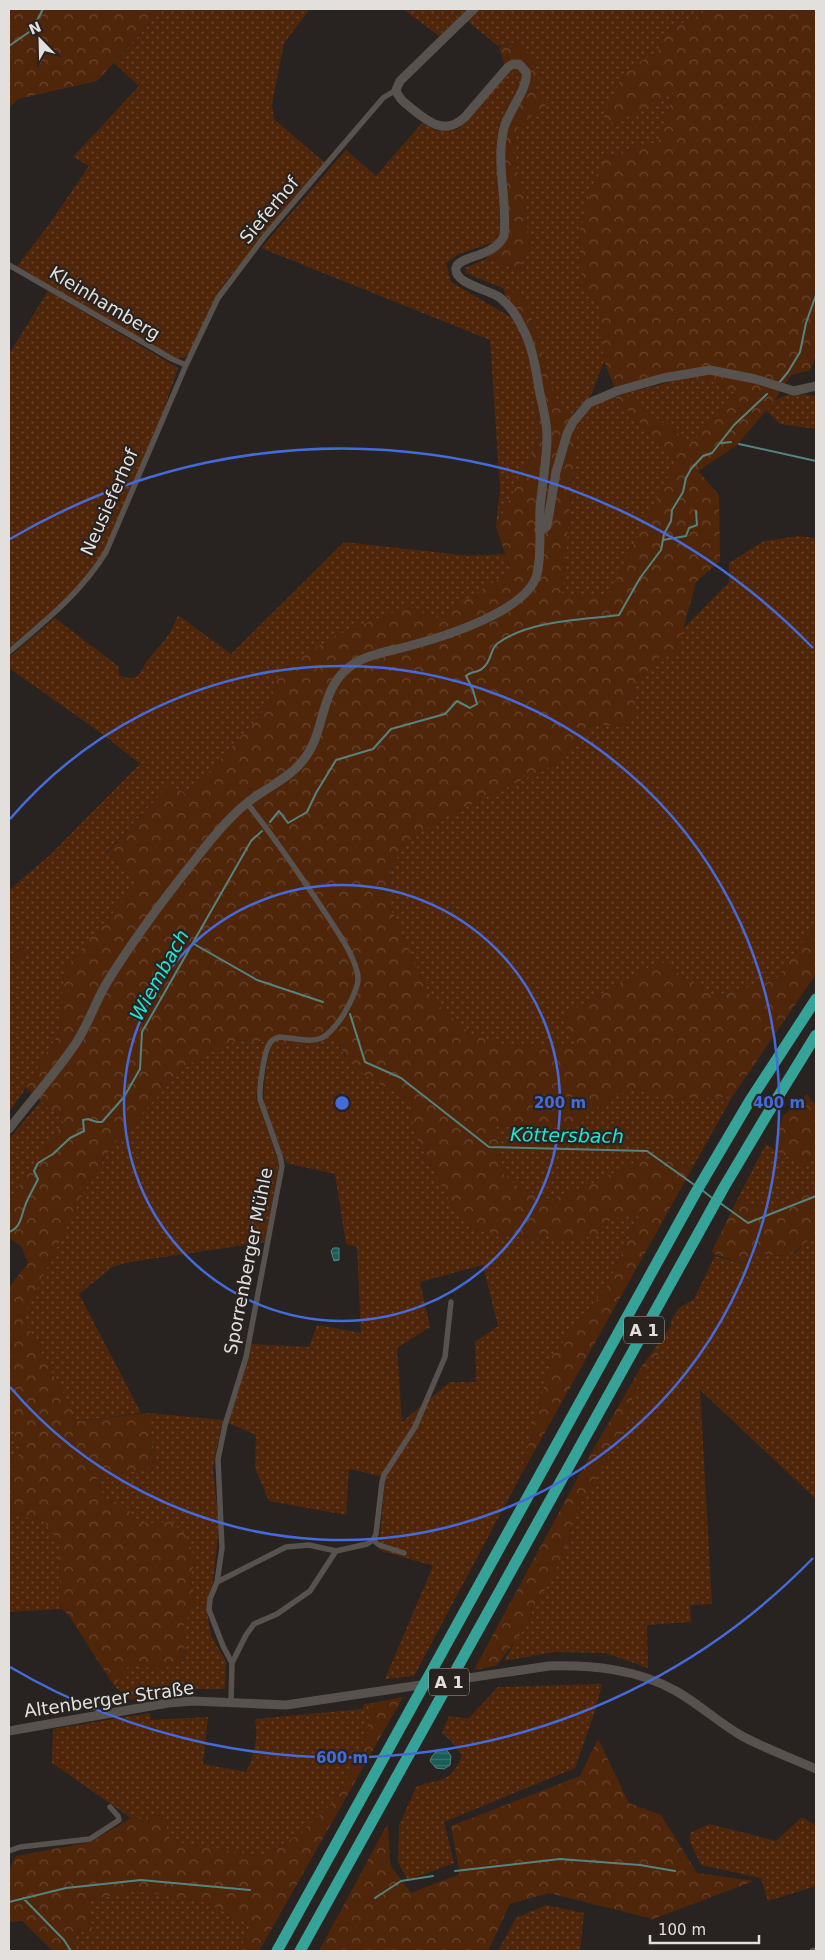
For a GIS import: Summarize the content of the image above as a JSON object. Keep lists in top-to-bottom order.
{
  "streets": {
    "highway": ["A 1"],
    "main road": ["Altenberger Straße"],
    "street": [
      "Sieferhof",
      "Kleinhamberg",
      "Neusieferhof",
      "Sporrenberger Mühle"
    ]
  },
  "crossings": [
    ["Sieferhof", "Kleinhamberg"],
    ["Sieferhof", "Neusieferhof"],
    ["Kleinhamberg", "Neusieferhof"],
    ["Sporrenberger Mühle", "Altenberger Straße"]
  ],
  "water": ["Wiembach", "Köttersbach"],
  "scale_bar": "100 m",
  "north": "top left",
  "rings": ["200 m", "400 m", "600 m"]
}
